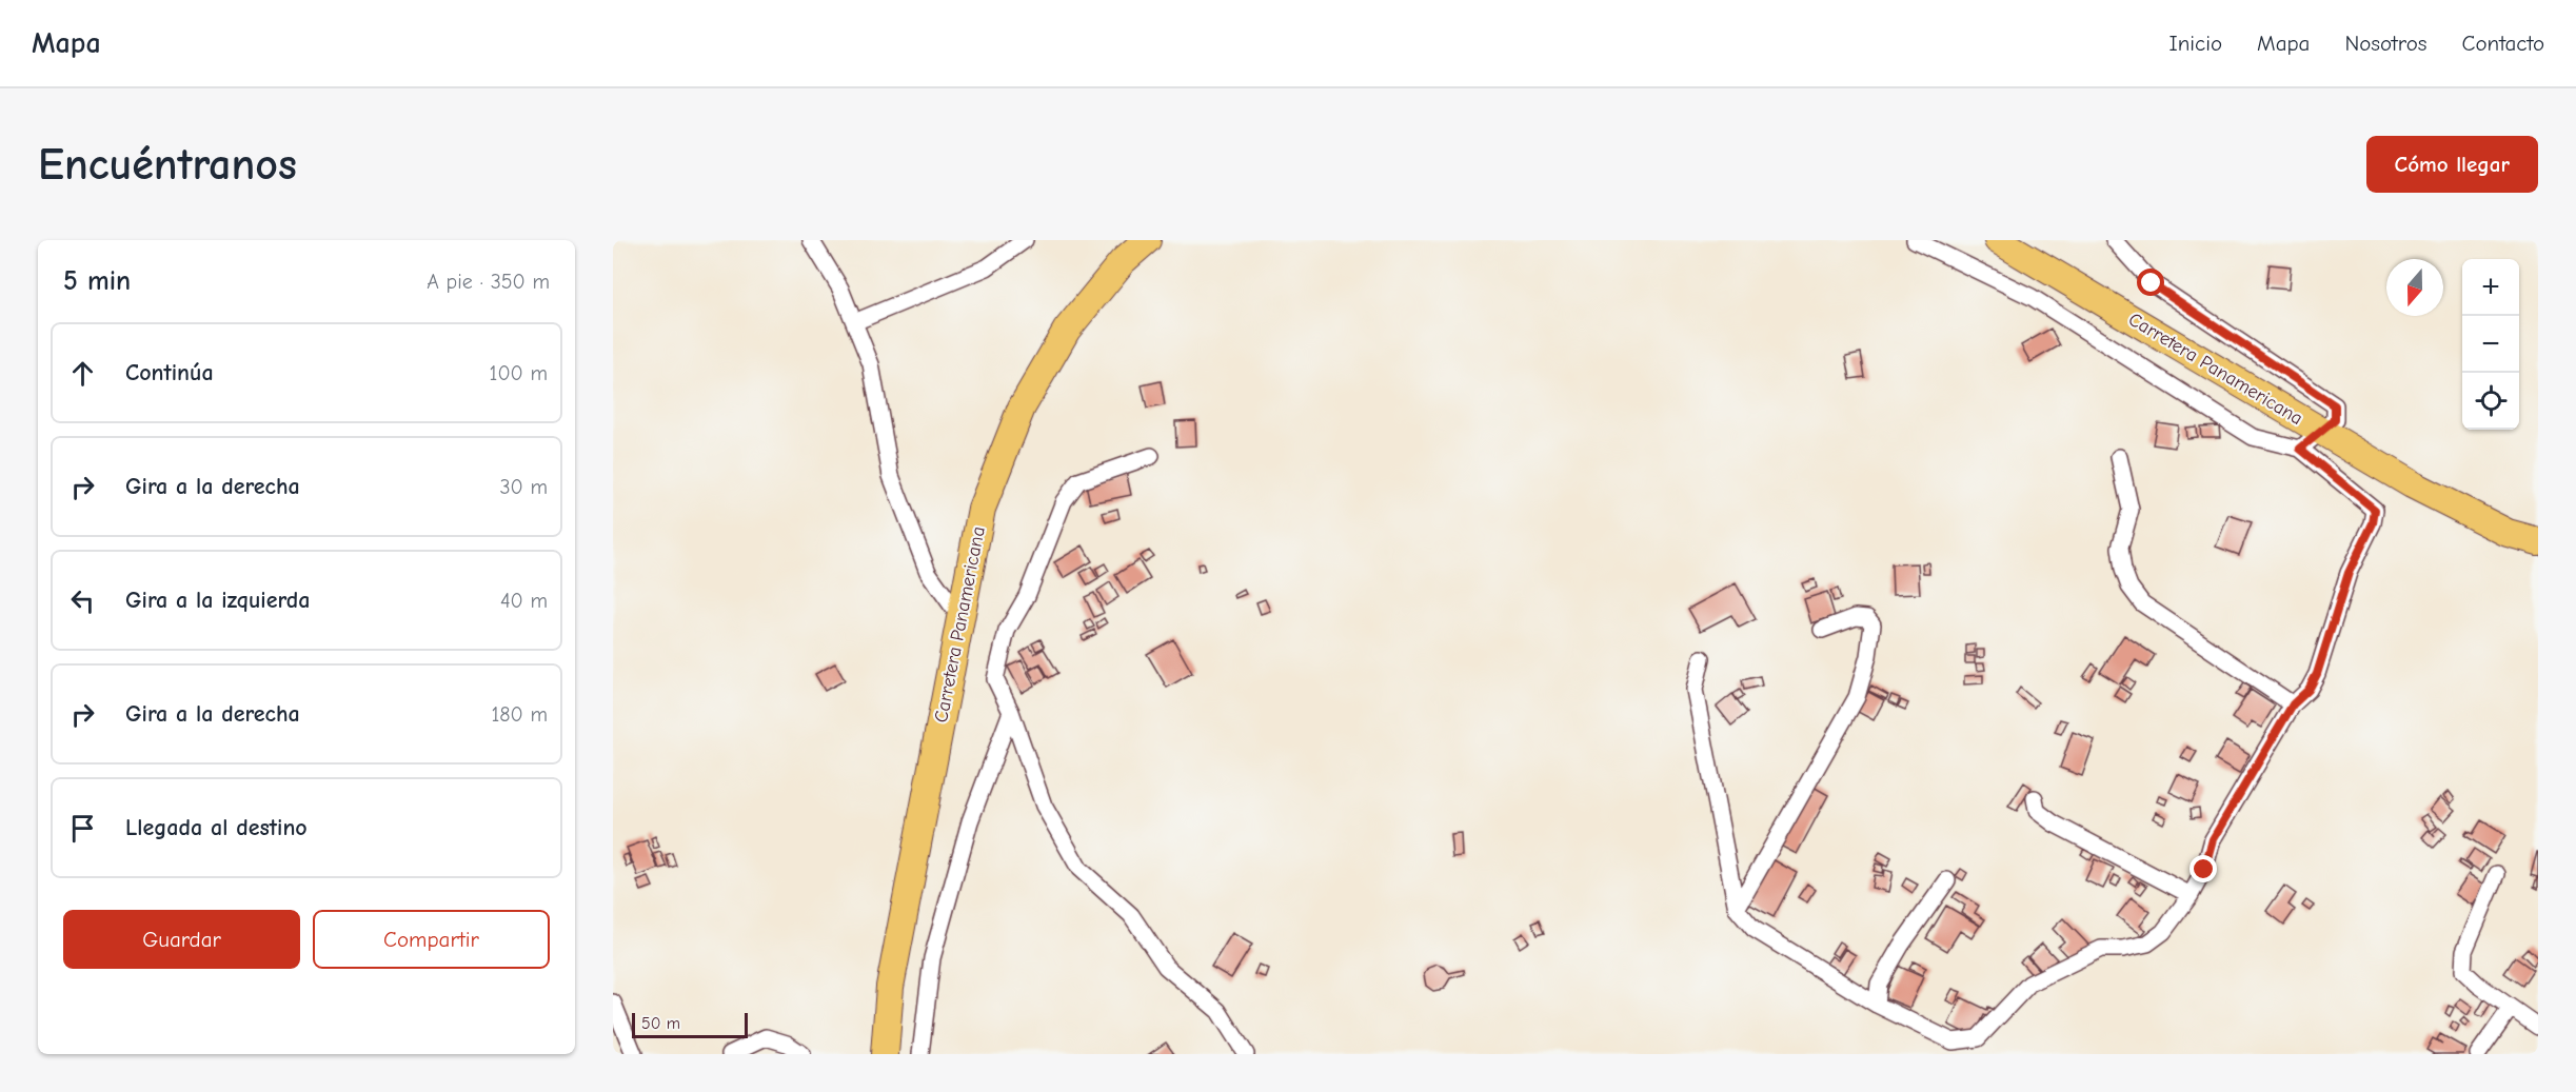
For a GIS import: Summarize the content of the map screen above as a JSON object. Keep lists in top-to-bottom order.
{
  "streets": {
    "highway": ["Carretera Panamericana"]
  },
  "scale_bar": "50 m",
  "north": "bottom",
  "page": {
    "header": "Mapa",
    "nav": [
      "Inicio",
      "Mapa",
      "Nosotros",
      "Contacto"
    ],
    "buttons": [
      "Cómo llegar",
      ["Guardar", "Compartir"]
    ],
    "title": "Encuéntranos",
    "heading": ["5 min", "A pie · 350 m"],
    "map_buttons": ["+", "−"],
    "list": [
      ["Continúa", "100 m"],
      ["Gira a la derecha", "30 m"],
      ["Gira a la izquierda", "40 m"],
      ["Gira a la derecha", "180 m"],
      "Llegada al destino"
    ],
    "scale": "50 m"
  }
}
